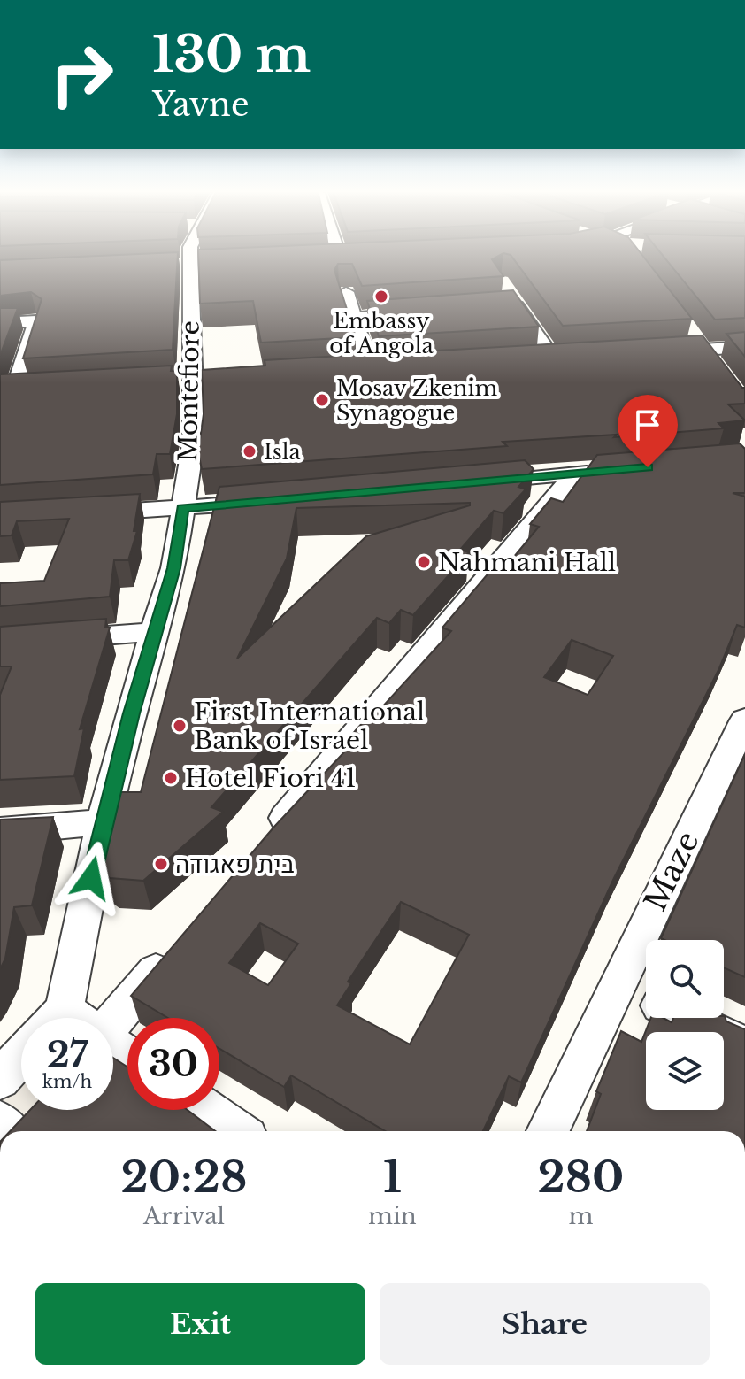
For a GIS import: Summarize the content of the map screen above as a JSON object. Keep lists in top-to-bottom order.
{
  "streets": {
    "street": ["Montefiore", "Maze"]
  },
  "places": [
    "Embassy of Angola",
    "Mosav Zkenim Synagogue",
    "Isla",
    "Nahmani Hall",
    "First International Bank of Israel",
    "Hotel Fiori 41",
    "בית פאגודה"
  ],
  "page": {
    "turn": ["130 m", "Yavne"],
    "speed": "27 km/h",
    "limit": "30",
    "eta": [
      "20:28",
      "Arrival",
      "1",
      "min",
      "280",
      "m"
    ],
    "buttons": ["Exit", "Share"]
  }
}
